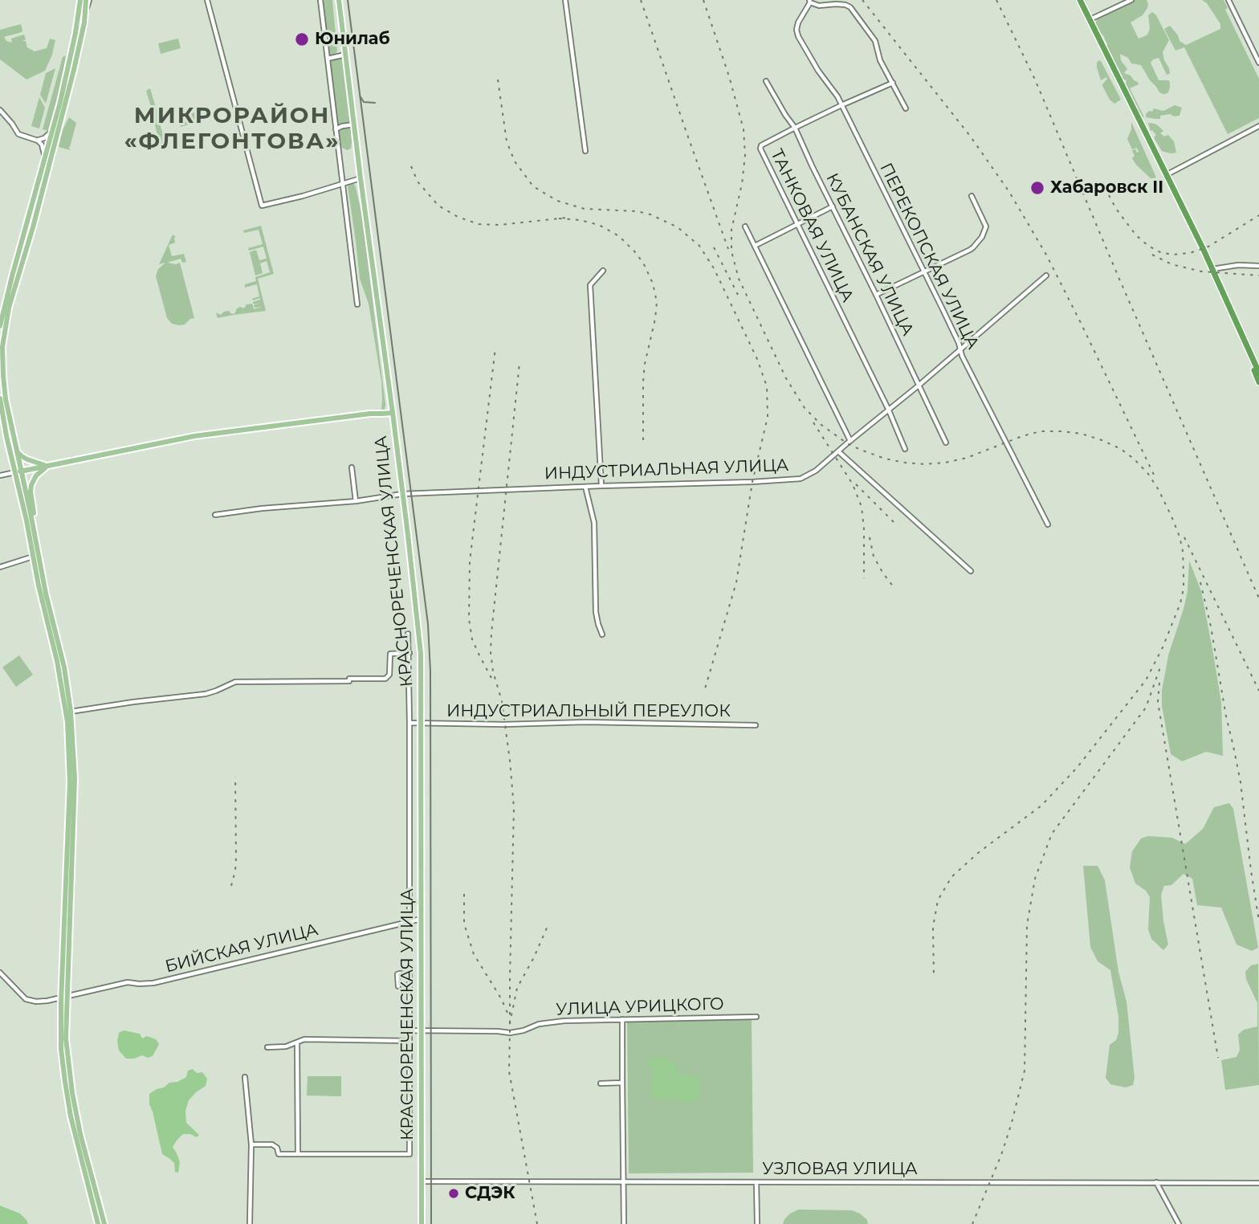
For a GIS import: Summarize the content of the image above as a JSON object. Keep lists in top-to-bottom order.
{
  "streets": {
    "main road": ["КРАСНОРЕЧЕНСКАЯ УЛИЦА"],
    "street": [
      "ТАНКОВАЯ УЛИЦА",
      "КУБАНСКАЯ УЛИЦА",
      "ПЕРЕКОПСКАЯ УЛИЦА",
      "ИНДУСТРИАЛЬНАЯ УЛИЦА",
      "ИНДУСТРИАЛЬНЫЙ ПЕРЕУЛОК",
      "БИЙСКАЯ УЛИЦА",
      "УЛИЦА УРИЦКОГО",
      "УЗЛОВАЯ УЛИЦА"
    ]
  },
  "crossings": [
    ["ТАНКОВАЯ УЛИЦА", "КУБАНСКАЯ УЛИЦА"],
    ["ТАНКОВАЯ УЛИЦА", "ПЕРЕКОПСКАЯ УЛИЦА"],
    ["ТАНКОВАЯ УЛИЦА", "ИНДУСТРИАЛЬНАЯ УЛИЦА"],
    ["КУБАНСКАЯ УЛИЦА", "ИНДУСТРИАЛЬНАЯ УЛИЦА"],
    ["ПЕРЕКОПСКАЯ УЛИЦА", "ИНДУСТРИАЛЬНАЯ УЛИЦА"],
    ["ИНДУСТРИАЛЬНАЯ УЛИЦА", "КРАСНОРЕЧЕНСКАЯ УЛИЦА"],
    ["КРАСНОРЕЧЕНСКАЯ УЛИЦА", "ИНДУСТРИАЛЬНЫЙ ПЕРЕУЛОК"],
    ["КРАСНОРЕЧЕНСКАЯ УЛИЦА", "БИЙСКАЯ УЛИЦА"],
    ["КРАСНОРЕЧЕНСКАЯ УЛИЦА", "УЛИЦА УРИЦКОГО"],
    ["КРАСНОРЕЧЕНСКАЯ УЛИЦА", "УЗЛОВАЯ УЛИЦА"]
  ],
  "districts": ["МИКРОРАЙОН «ФЛЕГОНТОВА»"],
  "places": ["Юнилаб", "Хабаровск II", "СДЭК"]
}
